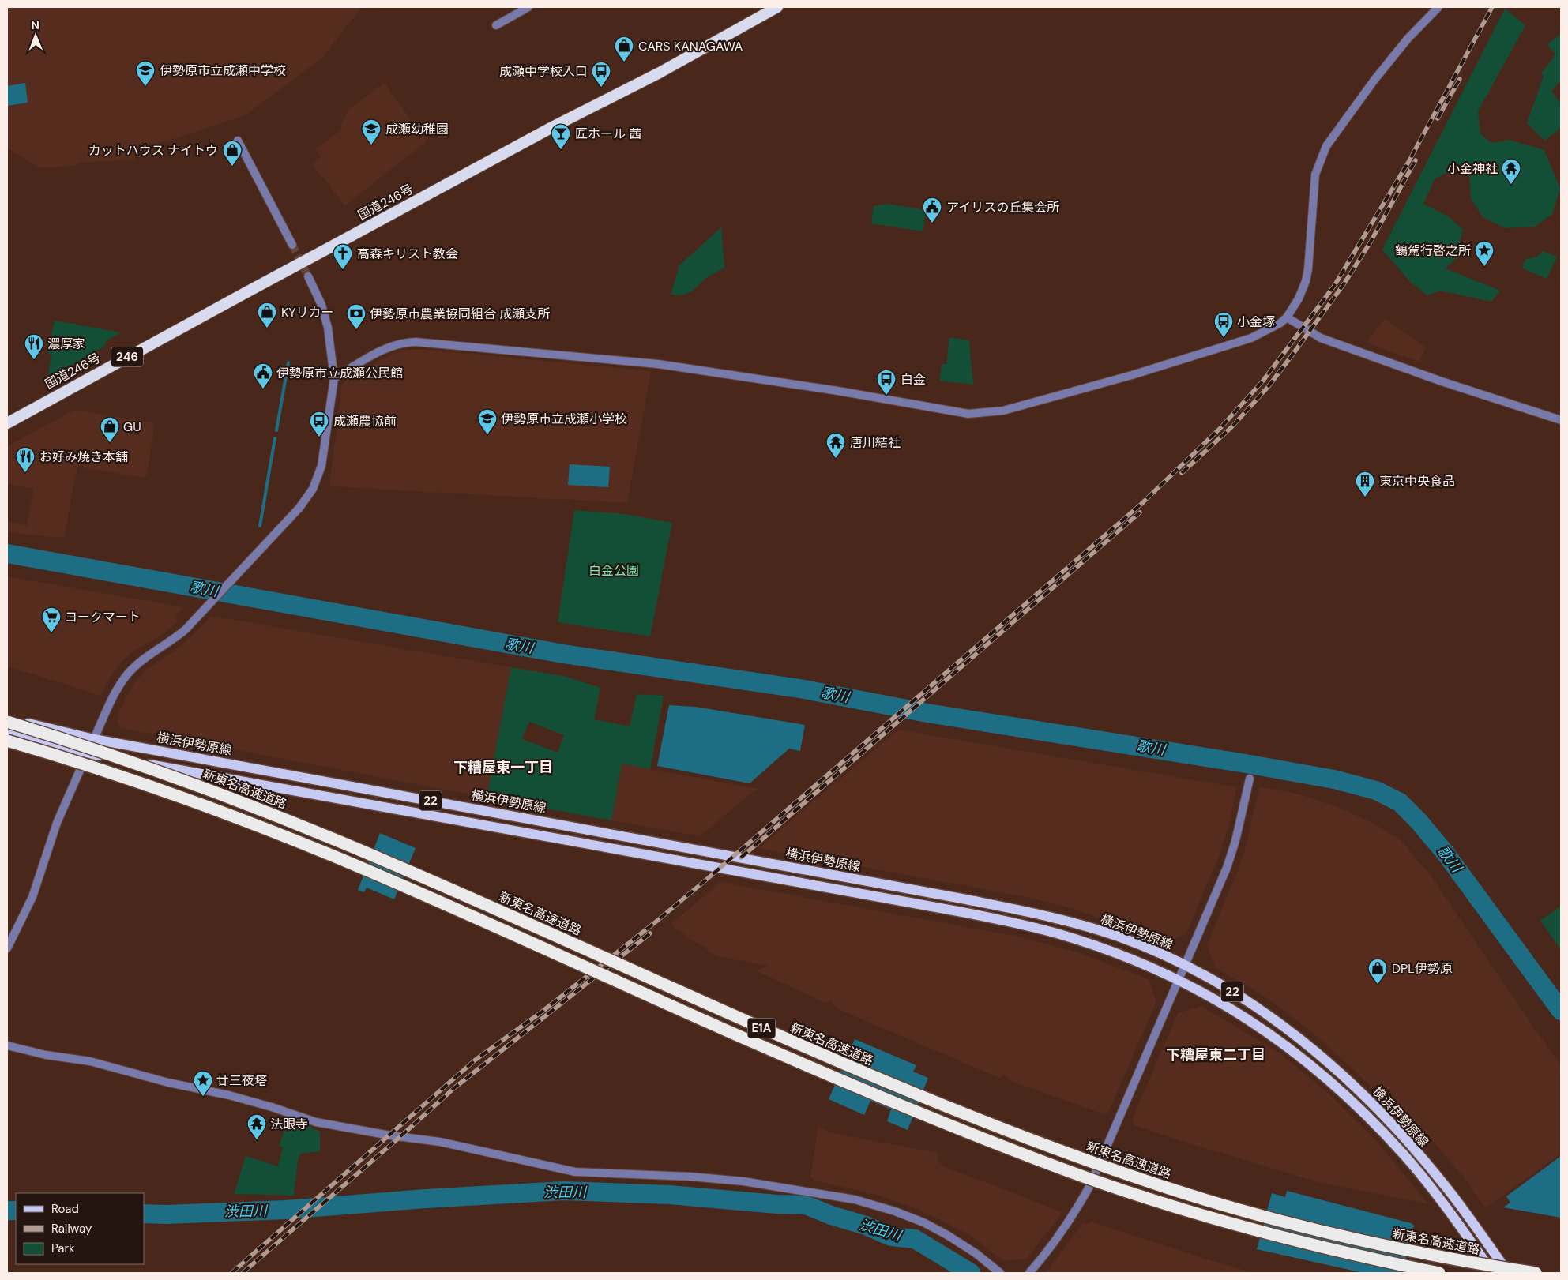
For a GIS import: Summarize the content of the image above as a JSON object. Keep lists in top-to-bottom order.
{
  "streets": {
    "highway": [
      "国道246号",
      "246",
      "新東名高速道路",
      "E1A"
    ],
    "main road": ["横浜伊勢原線", "22"]
  },
  "districts": ["下糟屋東一丁目", "下糟屋東二丁目"],
  "water": ["歌川", "渋田川"],
  "parks": ["白金公園"],
  "places": {
    "shop": [
      "CARS KANAGAWA",
      "カットハウス ナイトウ",
      "KYリカー",
      "GU",
      "DPL伊勢原"
    ],
    "school or university": ["伊勢原市立成瀬中学校", "成瀬幼稚園", "伊勢原市立成瀬小学校"],
    "bus stop": [
      "成瀬中学校入口",
      "小金塚",
      "白金",
      "成瀬農協前"
    ],
    "bar": ["匠ホール 茜"],
    "temple": ["小金神社", "唐川結社", "法眼寺"],
    "public building": ["アイリスの丘集会所", "伊勢原市立成瀬公民館"],
    "place": ["鶴駕行啓之所", "廿三夜塔"],
    "church": ["高森キリスト教会"],
    "bank": ["伊勢原市農業協同組合 成瀬支所"],
    "restaurant": ["濃厚家", "お好み焼き本舗"],
    "building": ["東京中央食品"],
    "supermarket": ["ヨークマート"]
  },
  "legend": ["Road", "Railway", "Park"],
  "north": "top"
}
